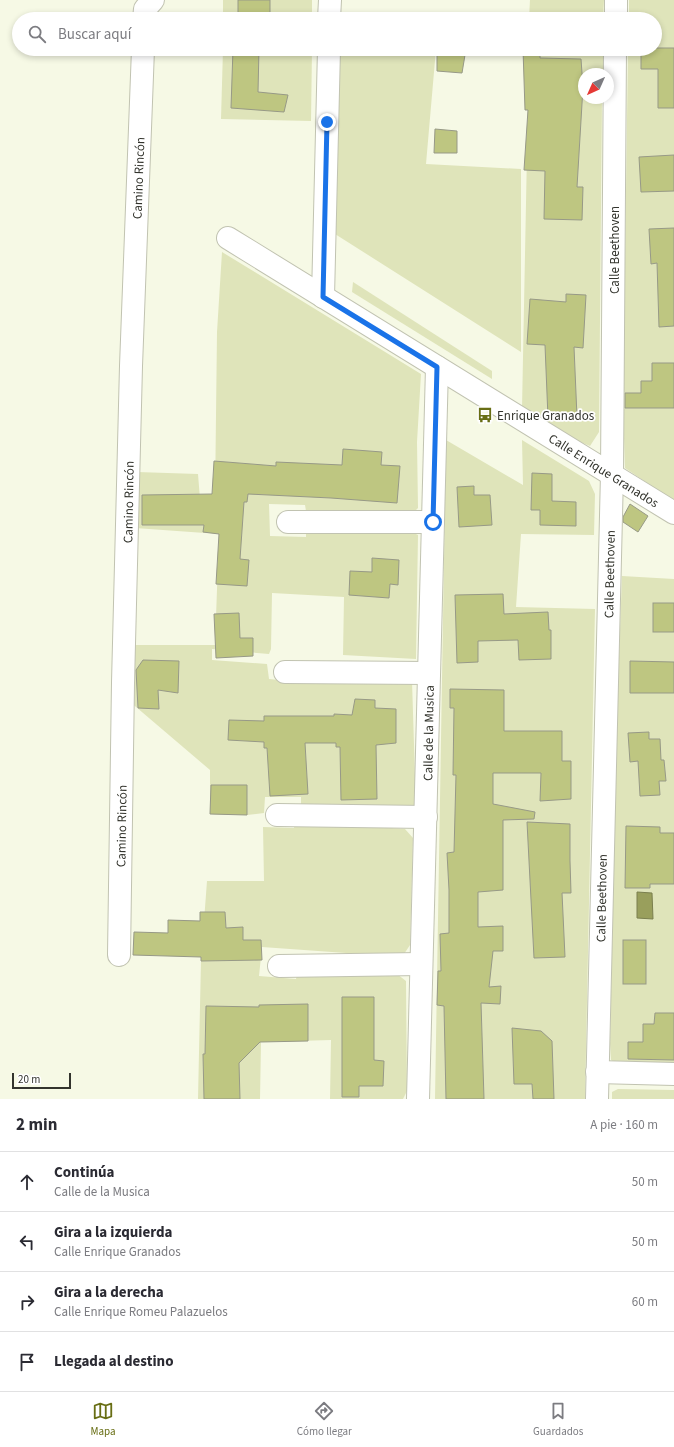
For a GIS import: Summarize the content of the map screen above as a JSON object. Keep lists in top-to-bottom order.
{
  "streets": {
    "street": [
      "Camino Rincón",
      "Calle Beethoven",
      "Calle Enrique Granados",
      "Calle de la Musica"
    ]
  },
  "crossings": [
    ["Calle Beethoven", "Calle Enrique Granados"],
    ["Calle Enrique Granados", "Calle de la Musica"]
  ],
  "places": {
    "bus stop": ["Enrique Granados"]
  },
  "scale_bar": "20 m",
  "north": "bottom left",
  "page": {
    "search": "Buscar aquí",
    "scale": "20 m",
    "heading": ["2 min", "A pie · 160 m"],
    "list": [
      ["Continúa", "Calle de la Musica", "50 m"],
      ["Gira a la izquierda", "Calle Enrique Granados", "50 m"],
      ["Gira a la derecha", "Calle Enrique Romeu Palazuelos", "60 m"],
      "Llegada al destino"
    ],
    "nav": ["Mapa", "Cómo llegar", "Guardados"]
  }
}
